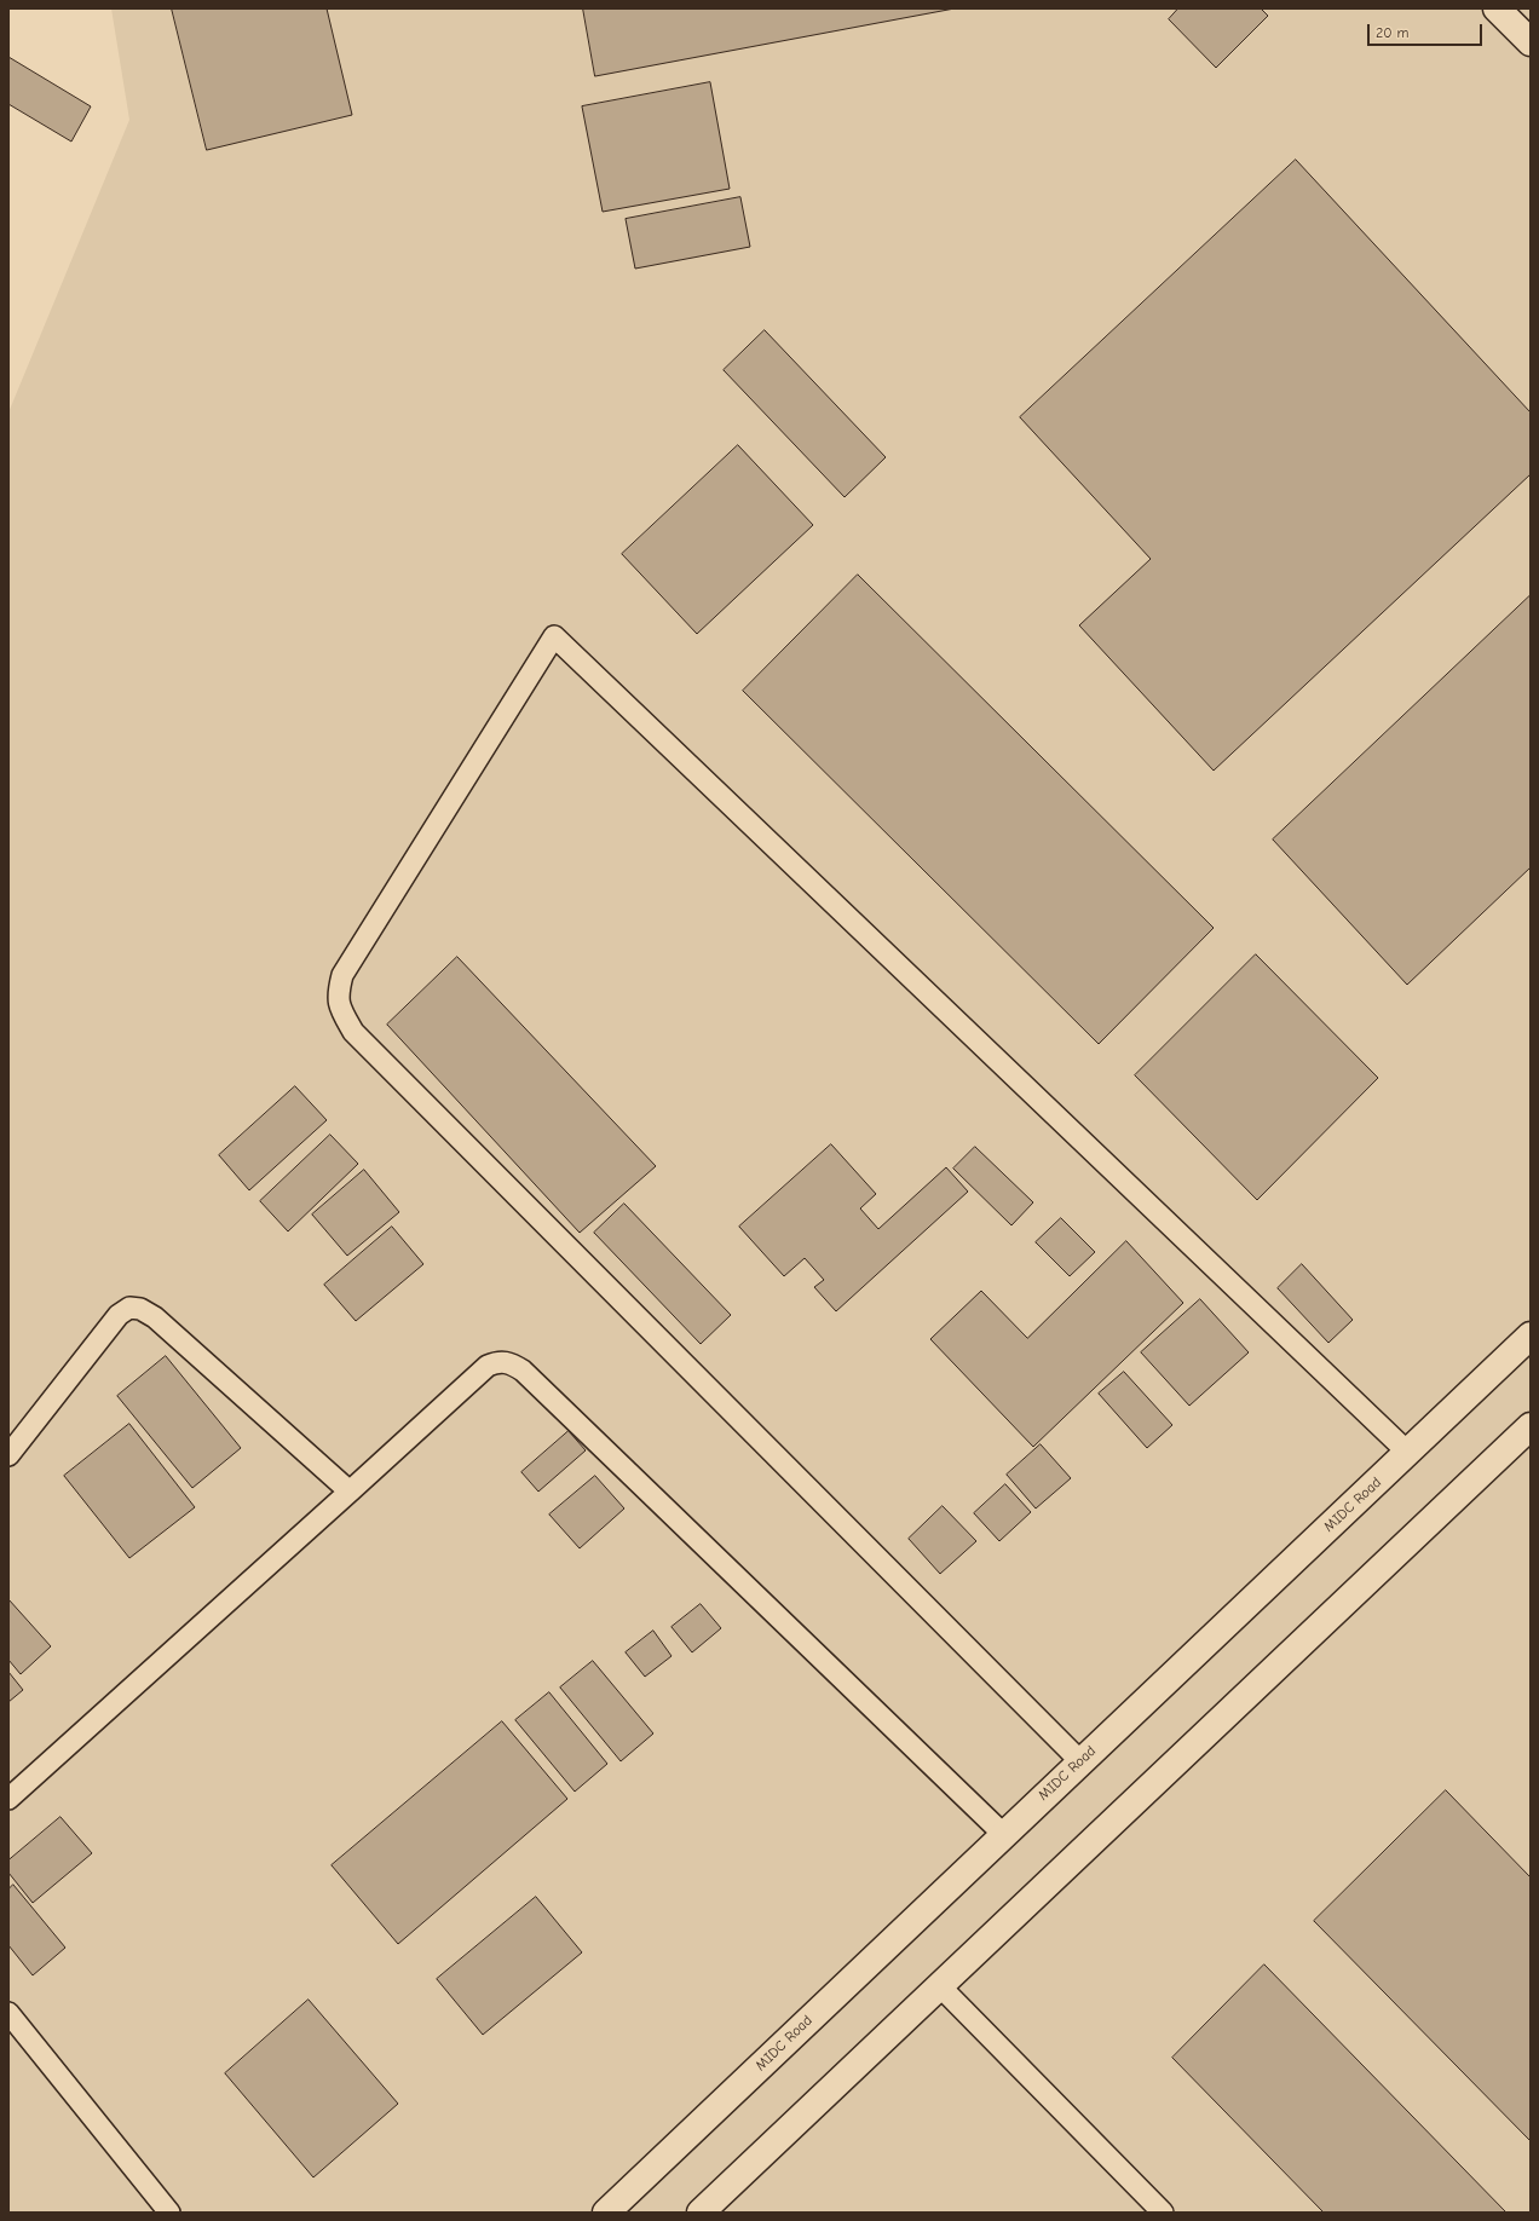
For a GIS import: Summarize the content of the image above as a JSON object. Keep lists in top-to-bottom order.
{
  "streets": {
    "main road": ["MIDC Road"]
  },
  "scale_bar": "20 m"
}
